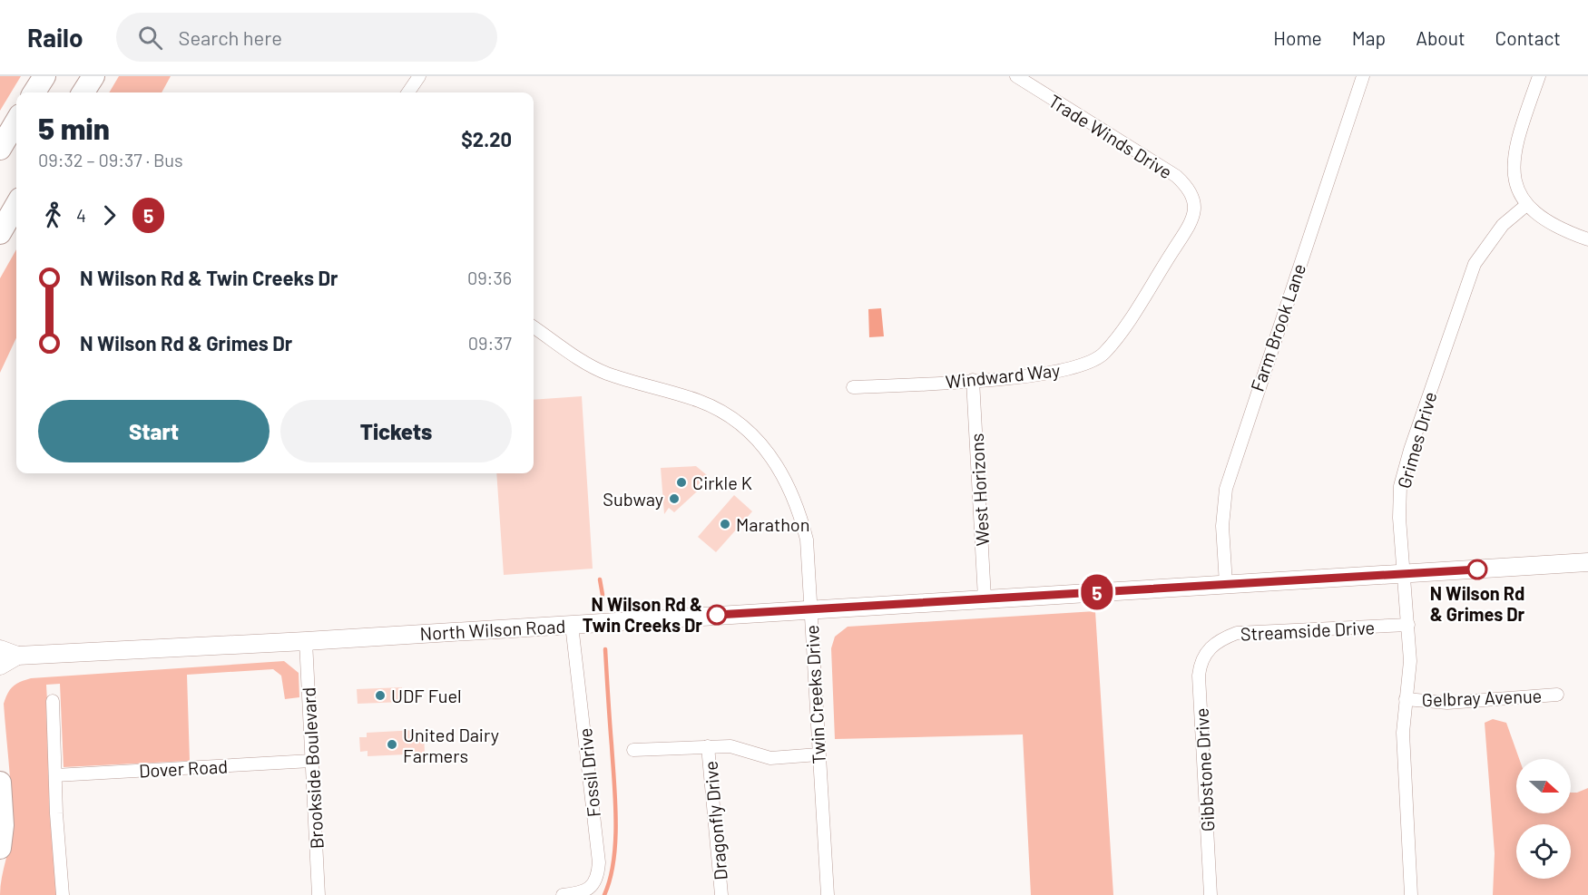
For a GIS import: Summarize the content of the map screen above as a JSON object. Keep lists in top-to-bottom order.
{
  "streets": {
    "main road": ["North Wilson Road"],
    "street": [
      "Trade Winds Drive",
      "Farm Brook Lane",
      "Windward Way",
      "Grimes Drive",
      "West Horizons",
      "Streamside Drive",
      "Twin Creeks Drive",
      "Gelbray Avenue",
      "Dover Road",
      "Brookside Boulevard",
      "Gibbstone Drive",
      "Fossil Drive",
      "Dragonfly Drive"
    ]
  },
  "crossings": [
    ["Trade Winds Drive", "Windward Way"],
    ["Farm Brook Lane", "North Wilson Road"],
    ["Windward Way", "West Horizons"],
    ["Grimes Drive", "North Wilson Road"],
    ["Grimes Drive", "Streamside Drive"],
    ["Grimes Drive", "Gelbray Avenue"],
    ["West Horizons", "North Wilson Road"],
    ["North Wilson Road", "Twin Creeks Drive"],
    ["North Wilson Road", "Brookside Boulevard"],
    ["North Wilson Road", "Fossil Drive"],
    ["Streamside Drive", "Gibbstone Drive"],
    ["Dover Road", "Brookside Boulevard"]
  ],
  "places": [
    "Cirkle K",
    "Subway",
    "Marathon",
    "N Wilson Rd & Grimes Dr",
    "N Wilson Rd & Twin Creeks Dr",
    "UDF Fuel",
    "United Dairy Farmers"
  ],
  "lines": ["bus line 5"],
  "north": "right",
  "page": {
    "header": "Railo",
    "search": "Search here",
    "nav": [
      "Home",
      "Map",
      "About",
      "Contact"
    ],
    "on_map": "5",
    "heading": ["5 min", "09:32 – 09:37 · Bus", "$2.20"],
    "legs": ["4", "5"],
    "list": [
      {
        "name": "N Wilson Rd & Twin Creeks Dr",
        "value": "09:36"
      },
      {
        "name": "N Wilson Rd & Grimes Dr",
        "value": "09:37"
      }
    ],
    "buttons": ["Start", "Tickets"]
  }
}
